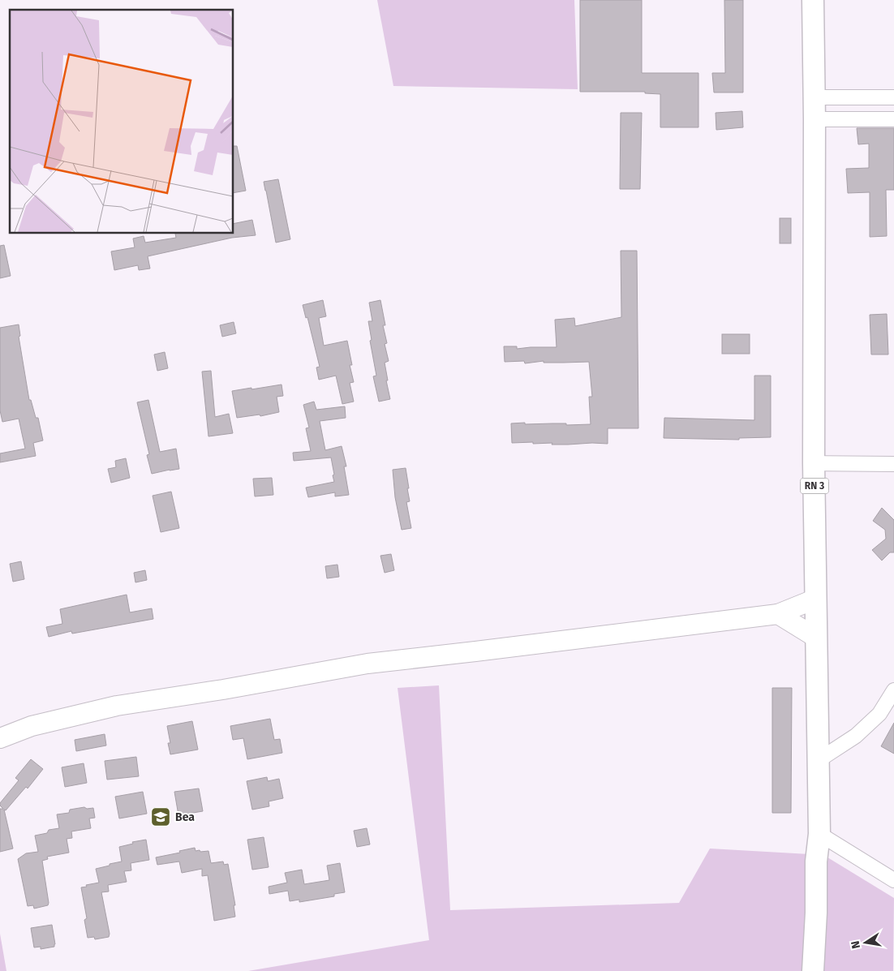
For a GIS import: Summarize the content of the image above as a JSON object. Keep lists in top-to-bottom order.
{
  "streets": {
    "main road": ["RN 3"]
  },
  "places": {
    "school or university": ["Bea"]
  },
  "north": "left"
}
